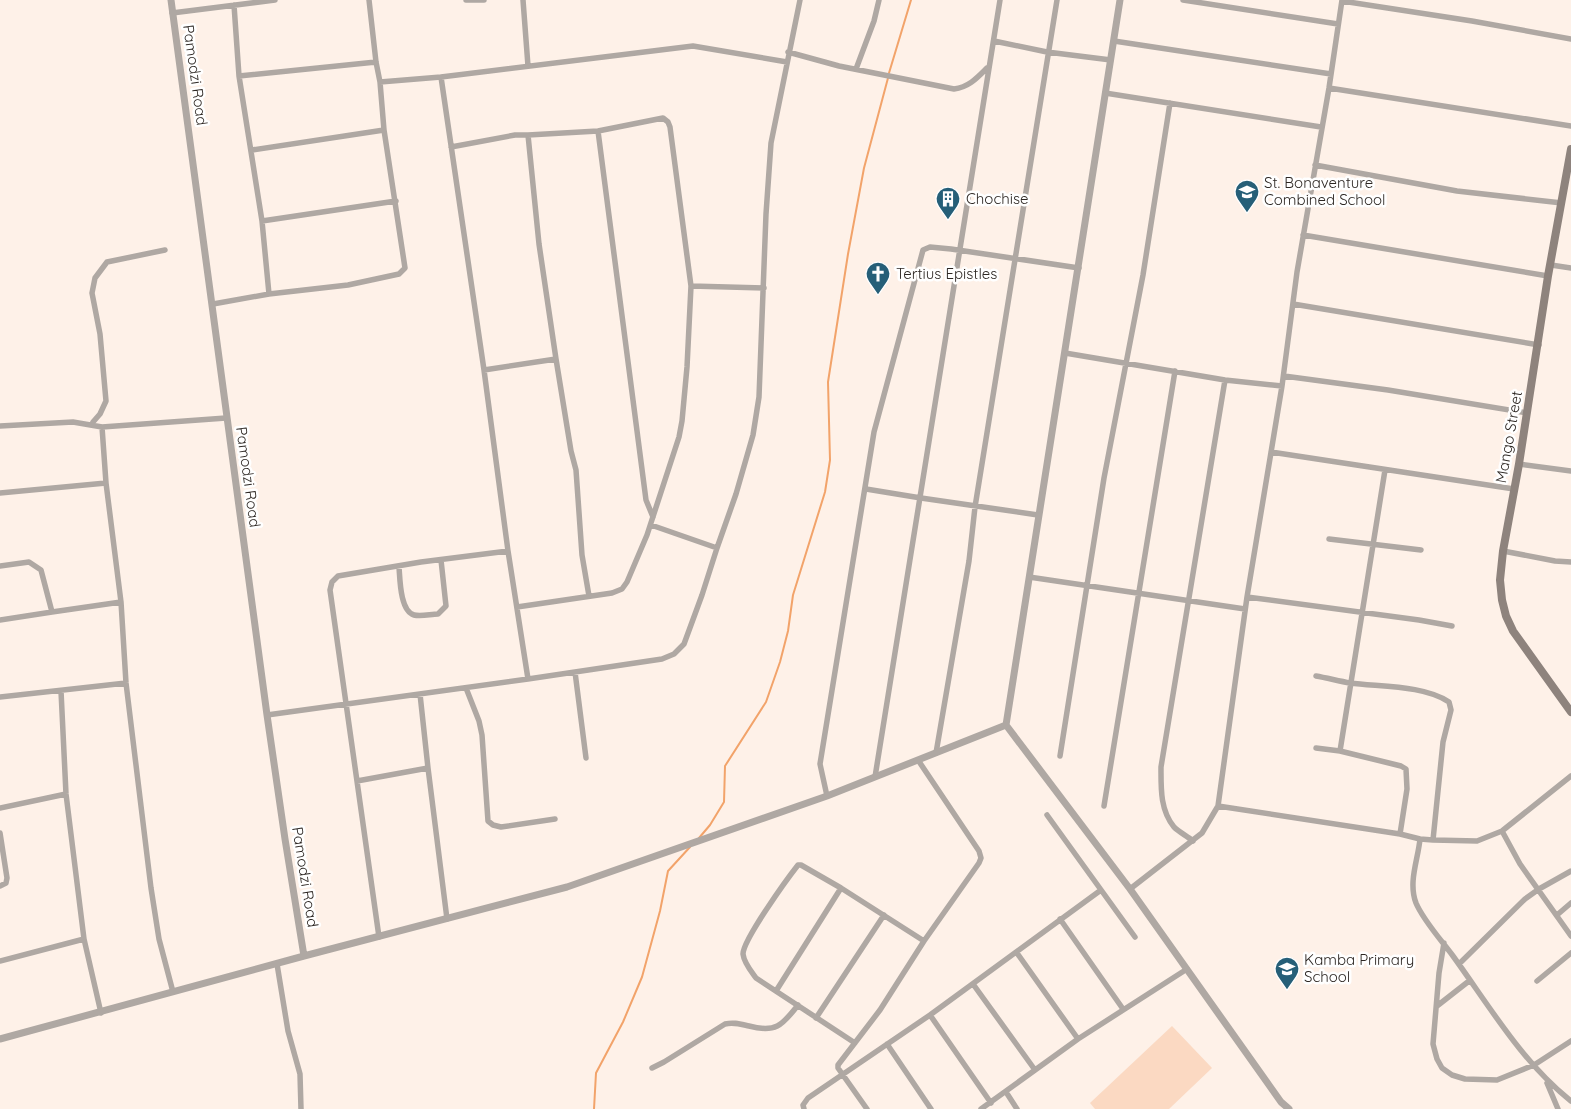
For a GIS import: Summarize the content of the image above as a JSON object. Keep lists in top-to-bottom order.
{
  "streets": {
    "main road": ["Mango Street"],
    "street": ["Pamodzi Road"]
  },
  "places": {
    "school or university": ["St. Bonaventure Combined School", "Kamba Primary School"],
    "building": ["Chochise"],
    "church": ["Tertius Epistles"]
  }
}
